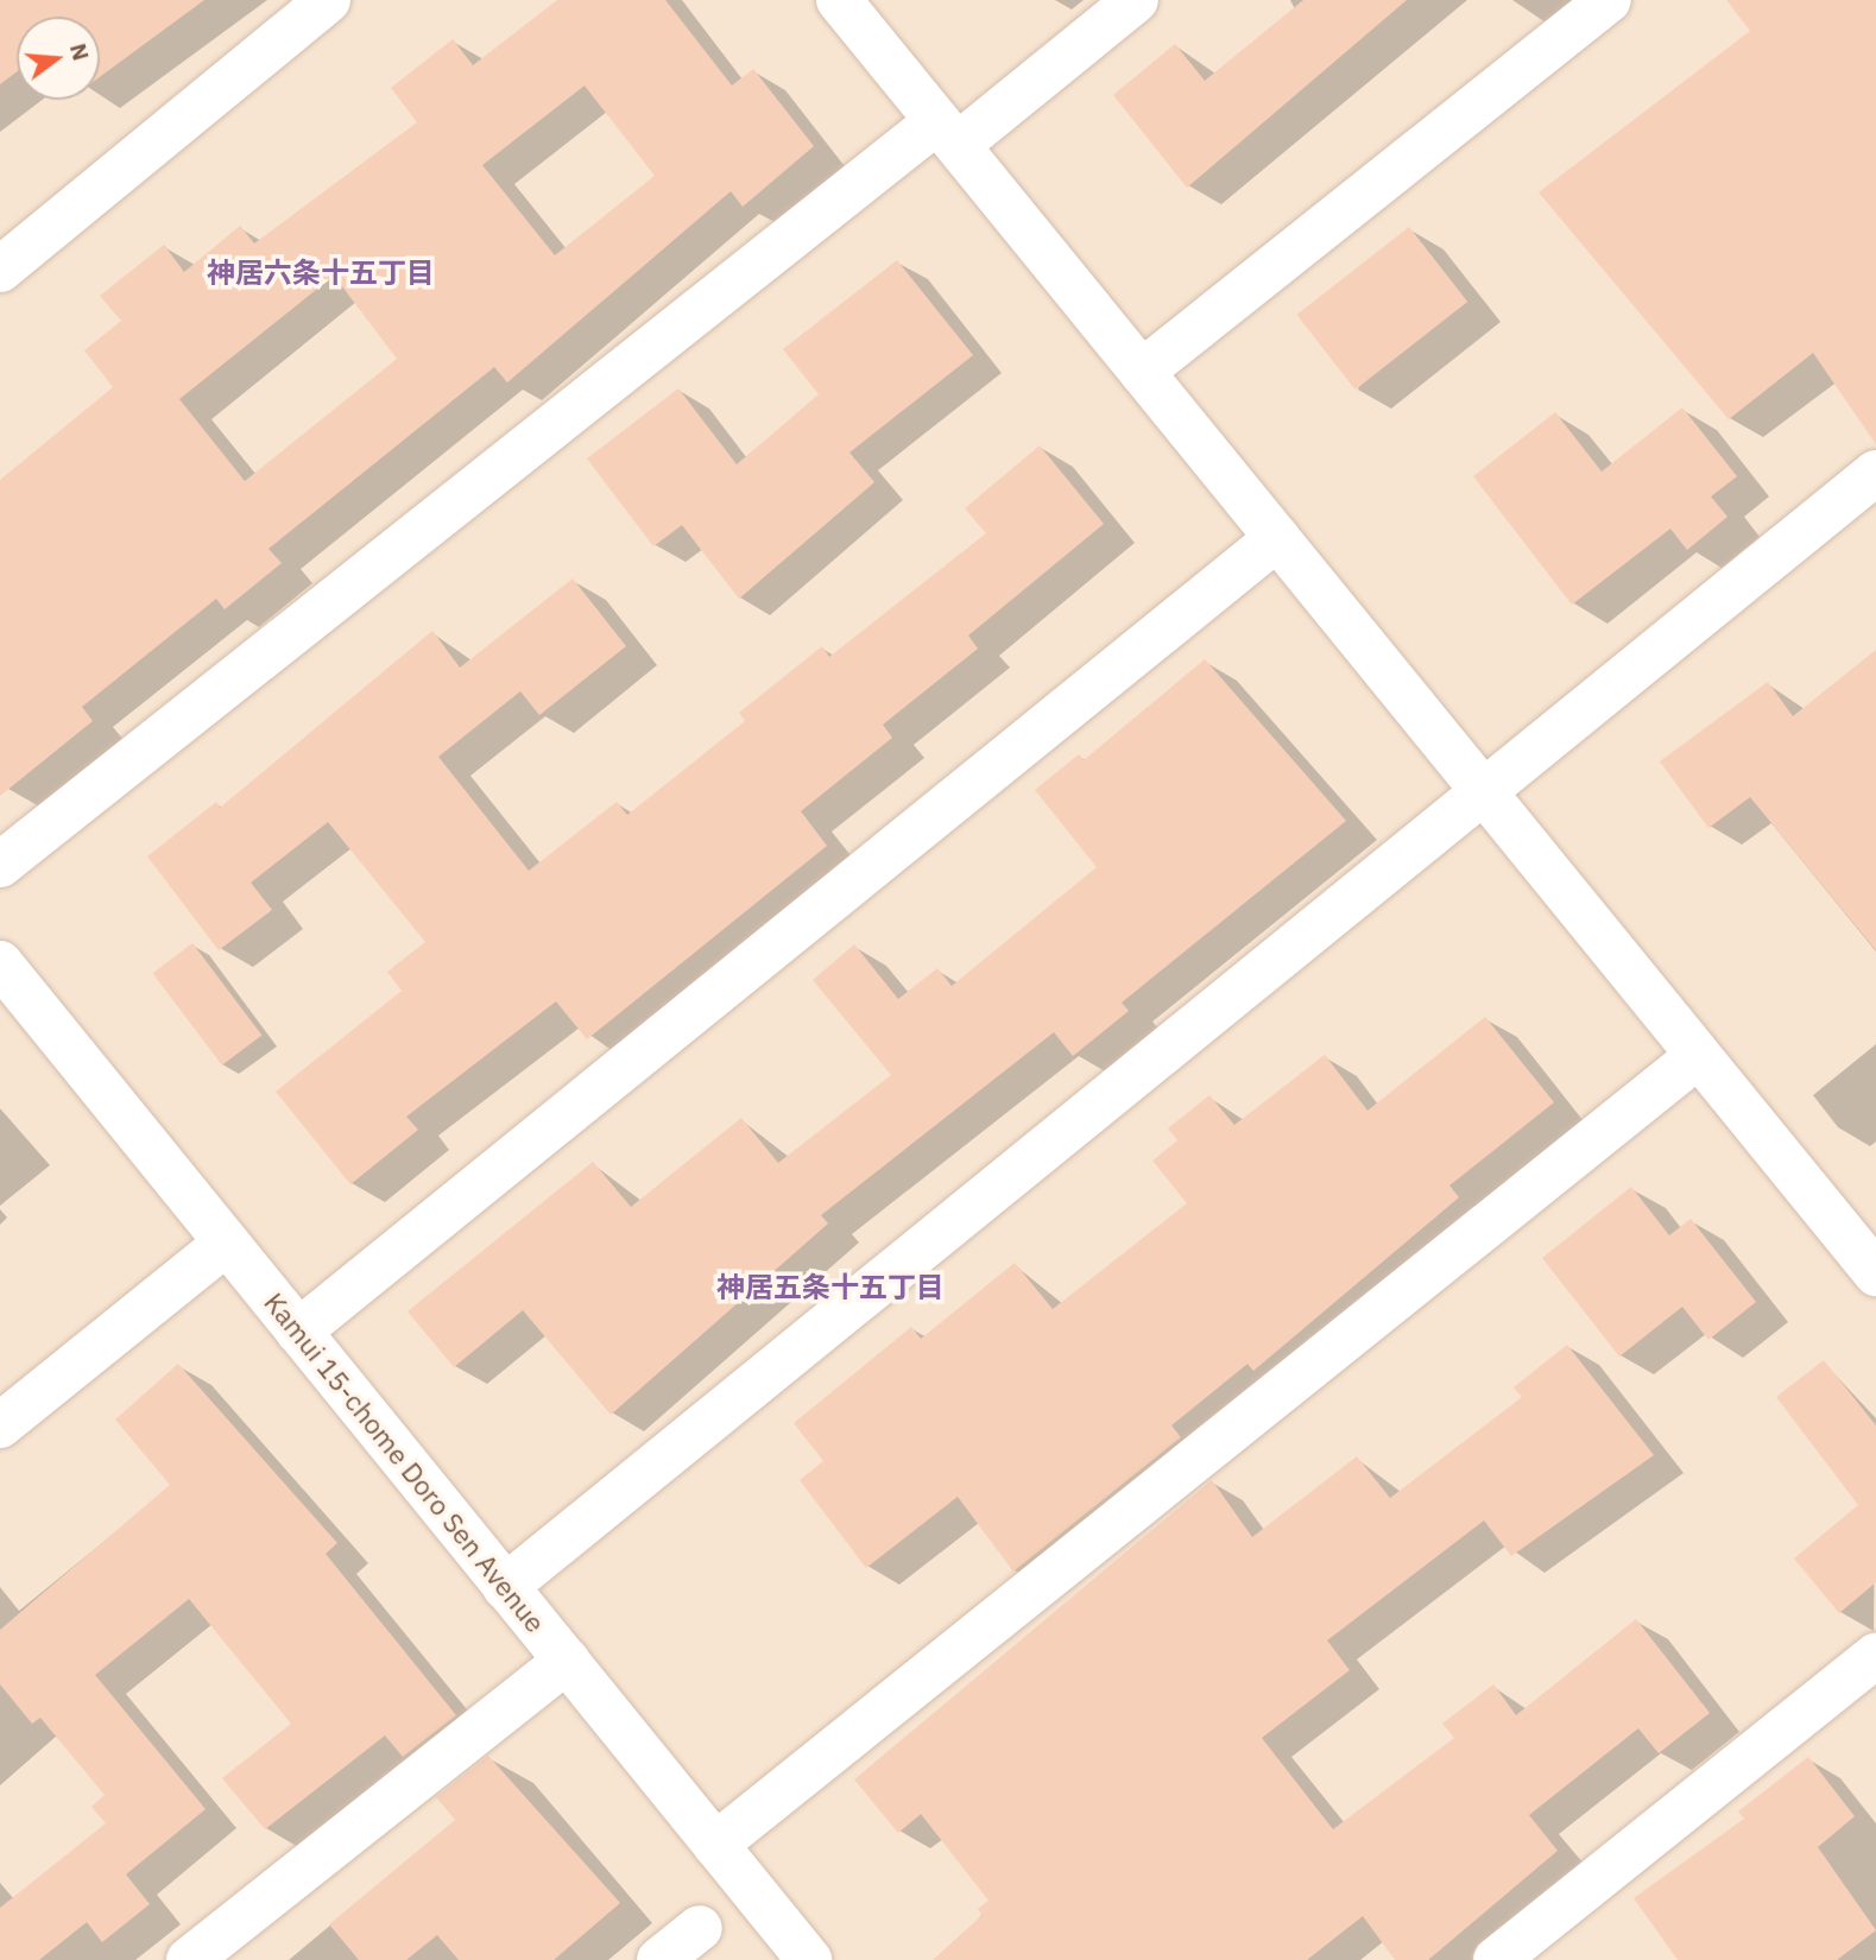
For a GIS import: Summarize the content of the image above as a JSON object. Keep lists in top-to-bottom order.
{
  "streets": {
    "street": ["Kamui 15-chome Doro Sen Avenue"]
  },
  "districts": ["神居六条十五丁目", "神居五条十五丁目"],
  "north": "right"
}
